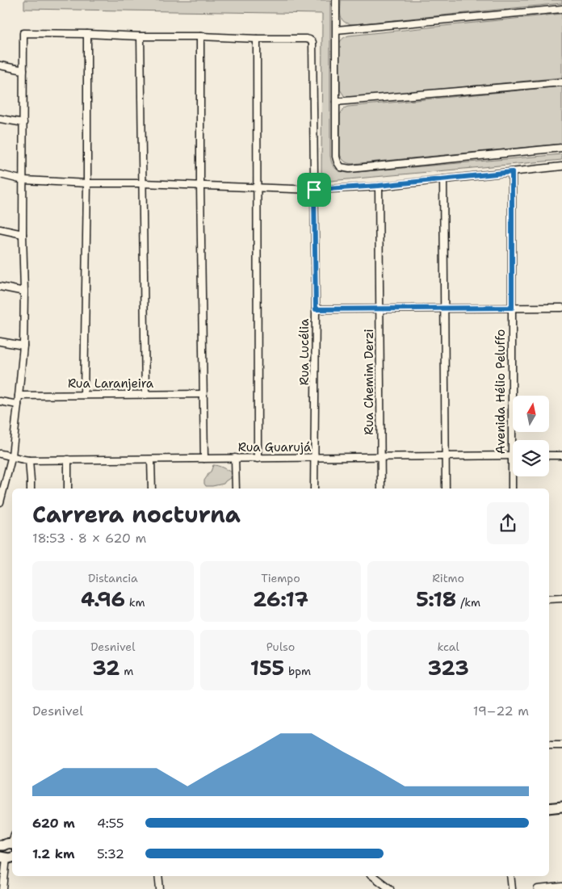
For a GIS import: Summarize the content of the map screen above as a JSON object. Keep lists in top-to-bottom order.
{
  "streets": {
    "street": [
      "Rua Lucélia",
      "Rua Chemim Derzi",
      "Rua Laranjeira",
      "Avenida Hélio Peluffo",
      "Rua Guarujá"
    ]
  },
  "crossings": [
    ["Rua Lucélia", "Rua Guarujá"],
    ["Rua Chemim Derzi", "Rua Guarujá"],
    ["Avenida Hélio Peluffo", "Rua Guarujá"]
  ],
  "north": "top",
  "page": {
    "heading": ["Carrera nocturna", "18:53 · 8 × 620 m"],
    "stats": [
      ["Distancia", "4.96 km"],
      ["Tiempo", "26:17"],
      ["Ritmo", "5:18 /km"],
      ["Desnivel", "32 m"],
      ["Pulso", "155 bpm"],
      ["kcal", "323"]
    ],
    "chart": ["Desnivel", "19–22 m"],
    "list": [
      {
        "name": "620 m",
        "note": "4:55"
      },
      {
        "name": "1.2 km",
        "note": "5:32"
      }
    ]
  }
}
